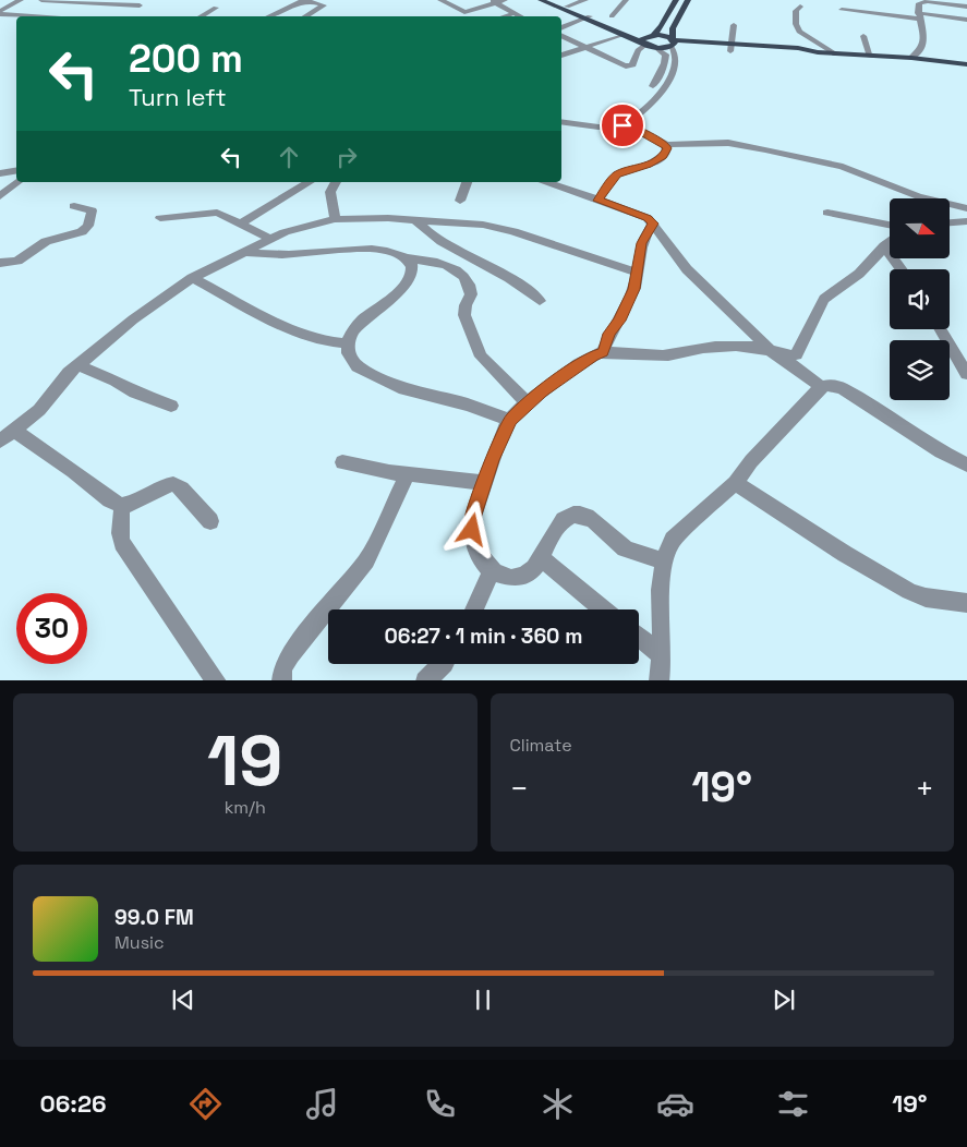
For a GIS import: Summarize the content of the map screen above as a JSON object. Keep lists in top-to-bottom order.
{
  "north": "right",
  "page": {
    "turn": ["200 m", "Turn left"],
    "limit": "30",
    "trip": "06:27 · 1 min · 360 m",
    "tile": [
      ["19", "km/h"],
      "Climate"
    ],
    "heat": ["−", "19°", "+"],
    "song": ["99.0 FM", "Music"],
    "tabs": ["06:26", "19°"]
  }
}
